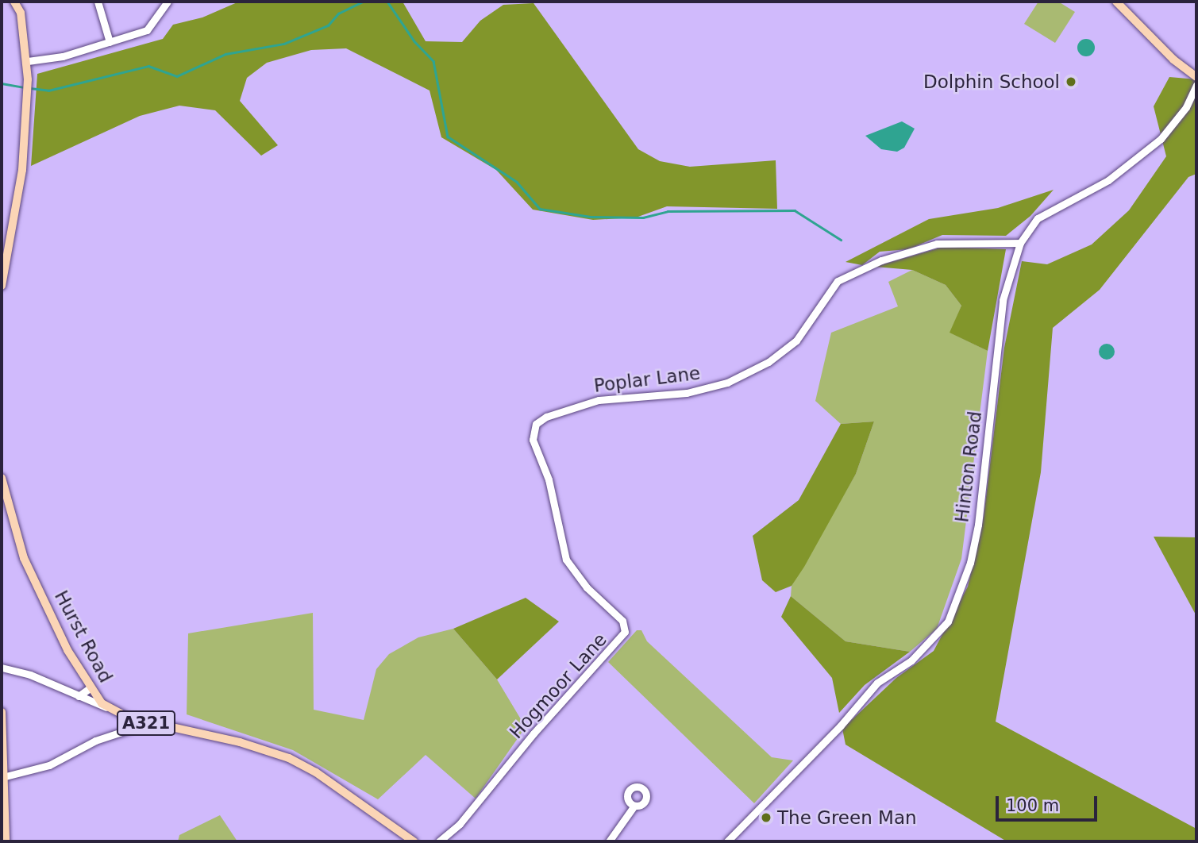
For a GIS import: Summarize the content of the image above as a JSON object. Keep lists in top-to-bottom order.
{
  "streets": {
    "main road": ["Hurst Road", "A321"],
    "street": ["Poplar Lane", "Hinton Road", "Hogmoor Lane"]
  },
  "crossings": [
    ["Poplar Lane", "Hinton Road"],
    ["Poplar Lane", "Hogmoor Lane"]
  ],
  "places": ["Dolphin School", "The Green Man"],
  "scale_bar": "100 m"
}
